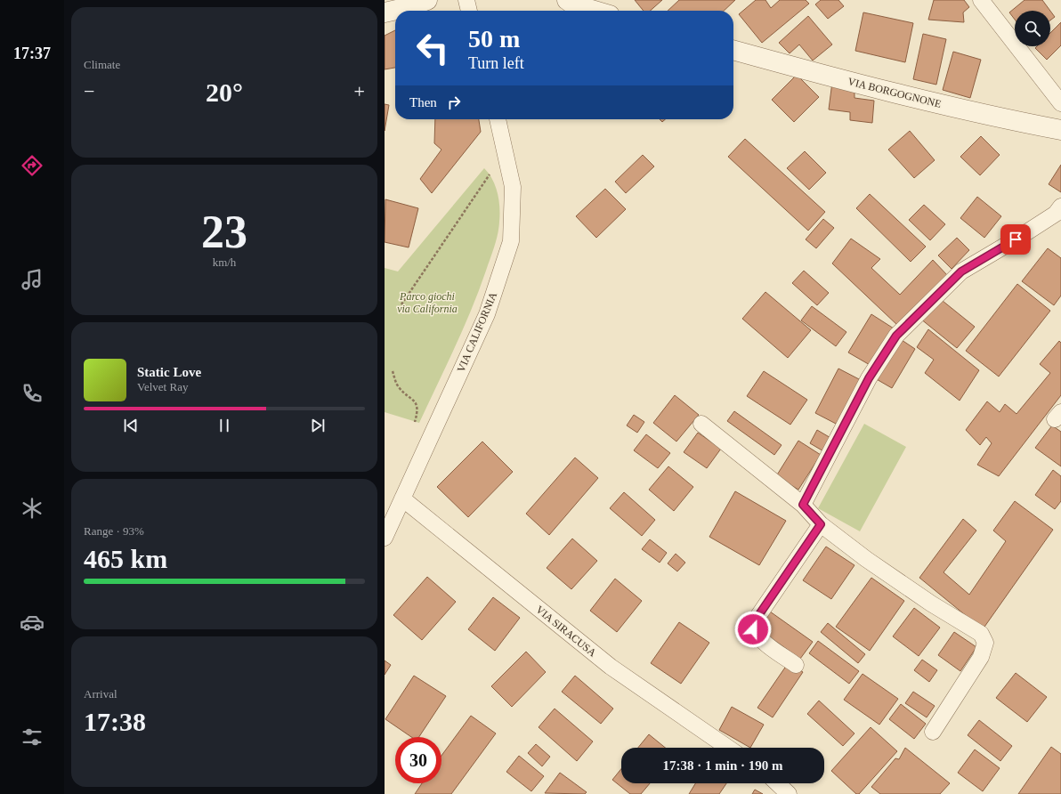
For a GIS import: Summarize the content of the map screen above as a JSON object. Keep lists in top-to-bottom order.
{
  "streets": {
    "street": ["VIA BORGOGNONE", "VIA CALIFORNIA", "VIA SIRACUSA"]
  },
  "crossings": [
    ["VIA CALIFORNIA", "VIA SIRACUSA"]
  ],
  "parks": ["Parco giochi via California"],
  "page": {
    "tabs": "17:37",
    "tile": [
      "Climate",
      ["23", "km/h"],
      ["Range · 93%", "465 km"],
      ["Arrival", "17:38"]
    ],
    "turn": ["50 m", "Turn left"],
    "heat": ["−", "20°", "+"],
    "then": "Then",
    "song": ["Static Love", "Velvet Ray"],
    "limit": "30",
    "trip": "17:38 · 1 min · 190 m"
  }
}
